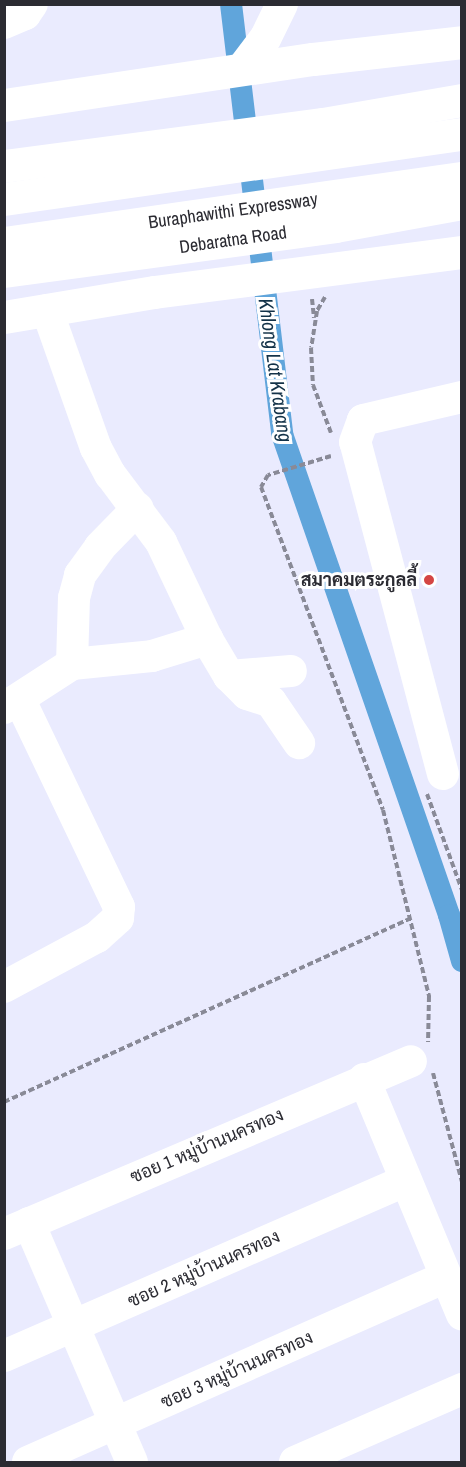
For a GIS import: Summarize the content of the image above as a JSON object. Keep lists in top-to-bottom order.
{
  "streets": {
    "main road": ["Buraphawithi Expressway", "Debaratna Road"],
    "street": ["ซอย 1 หมู่บ้านนครทอง", "ซอย 2 หมู่บ้านนครทอง", "ซอย 3 หมู่บ้านนครทอง"]
  },
  "water": ["Khlong Lat Krabang"],
  "places": ["สมาคมตระกูลลี้"]
}
